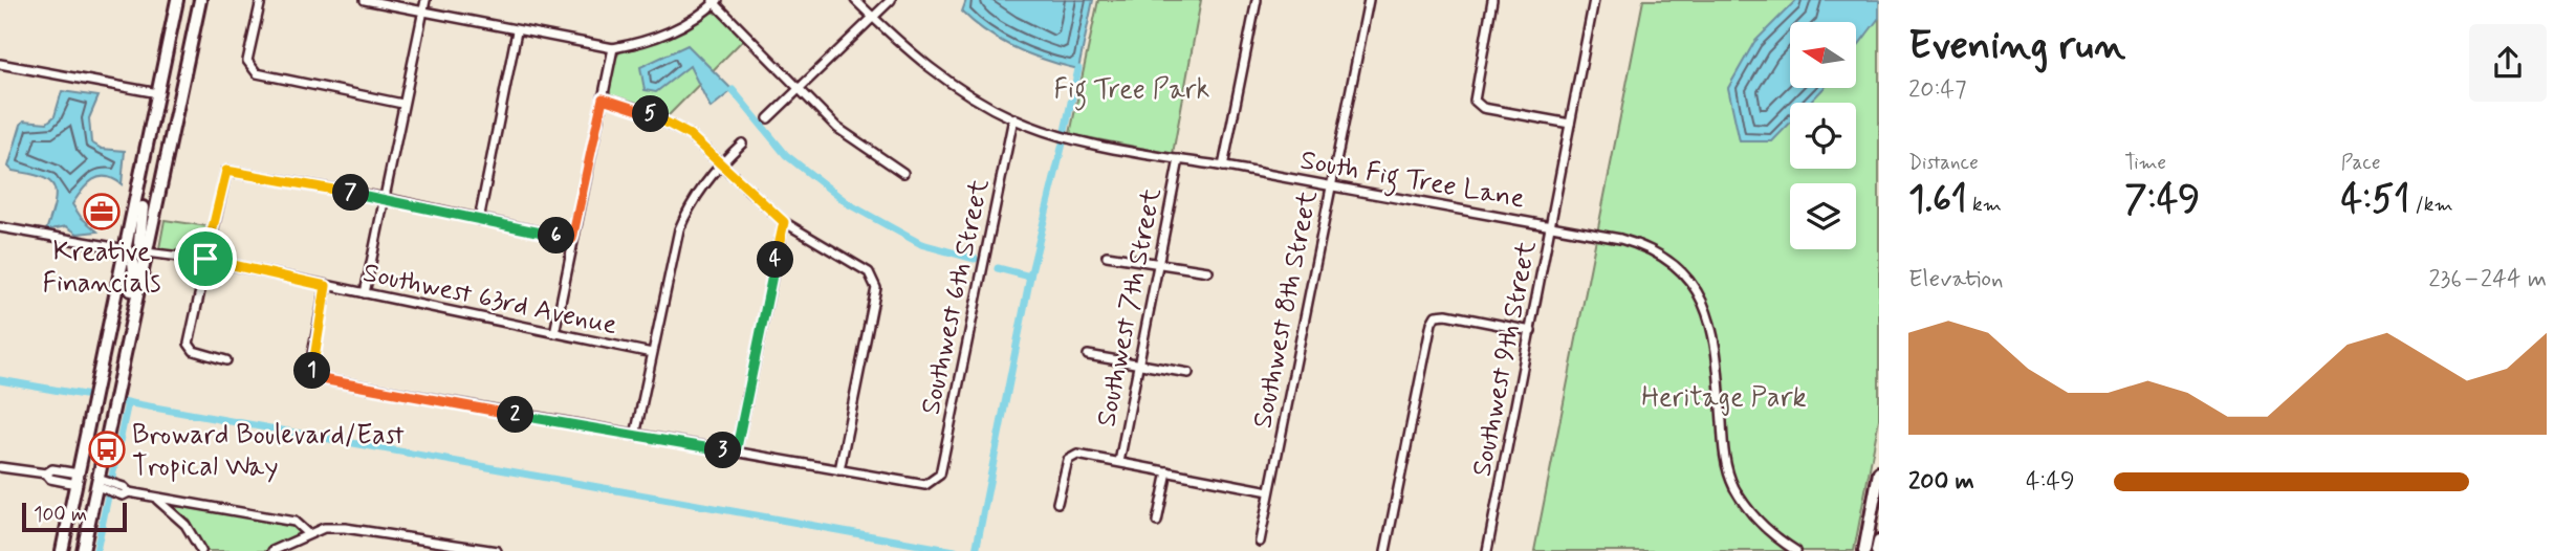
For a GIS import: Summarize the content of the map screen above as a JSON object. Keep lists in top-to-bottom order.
{
  "streets": {
    "street": [
      "South Fig Tree Lane",
      "Southwest 6th Street",
      "Southwest 63rd Avenue",
      "Southwest 7th Street",
      "Southwest 8th Street",
      "Southwest 9th Street"
    ]
  },
  "crossings": [
    ["South Fig Tree Lane", "Southwest 6th Street"],
    ["South Fig Tree Lane", "Southwest 7th Street"],
    ["South Fig Tree Lane", "Southwest 8th Street"],
    ["South Fig Tree Lane", "Southwest 9th Street"]
  ],
  "parks": ["Fig Tree Park", "Heritage Park"],
  "places": {
    "office": ["Kreative Financials"],
    "bus stop": ["Broward Boulevard/East Tropical Way"]
  },
  "scale_bar": "100 m",
  "north": "left",
  "page": {
    "heading": ["Evening run", "20:47"],
    "pins": [
      "5",
      "7",
      "6",
      "4",
      "1",
      "2",
      "3"
    ],
    "stats": [
      ["Distance", "1.61 km"],
      ["Time", "7:49"],
      ["Pace", "4:51 /km"]
    ],
    "chart": ["Elevation", "236–244 m"],
    "list": [
      {
        "name": "200 m",
        "note": "4:49"
      }
    ],
    "scale": "100 m"
  }
}
